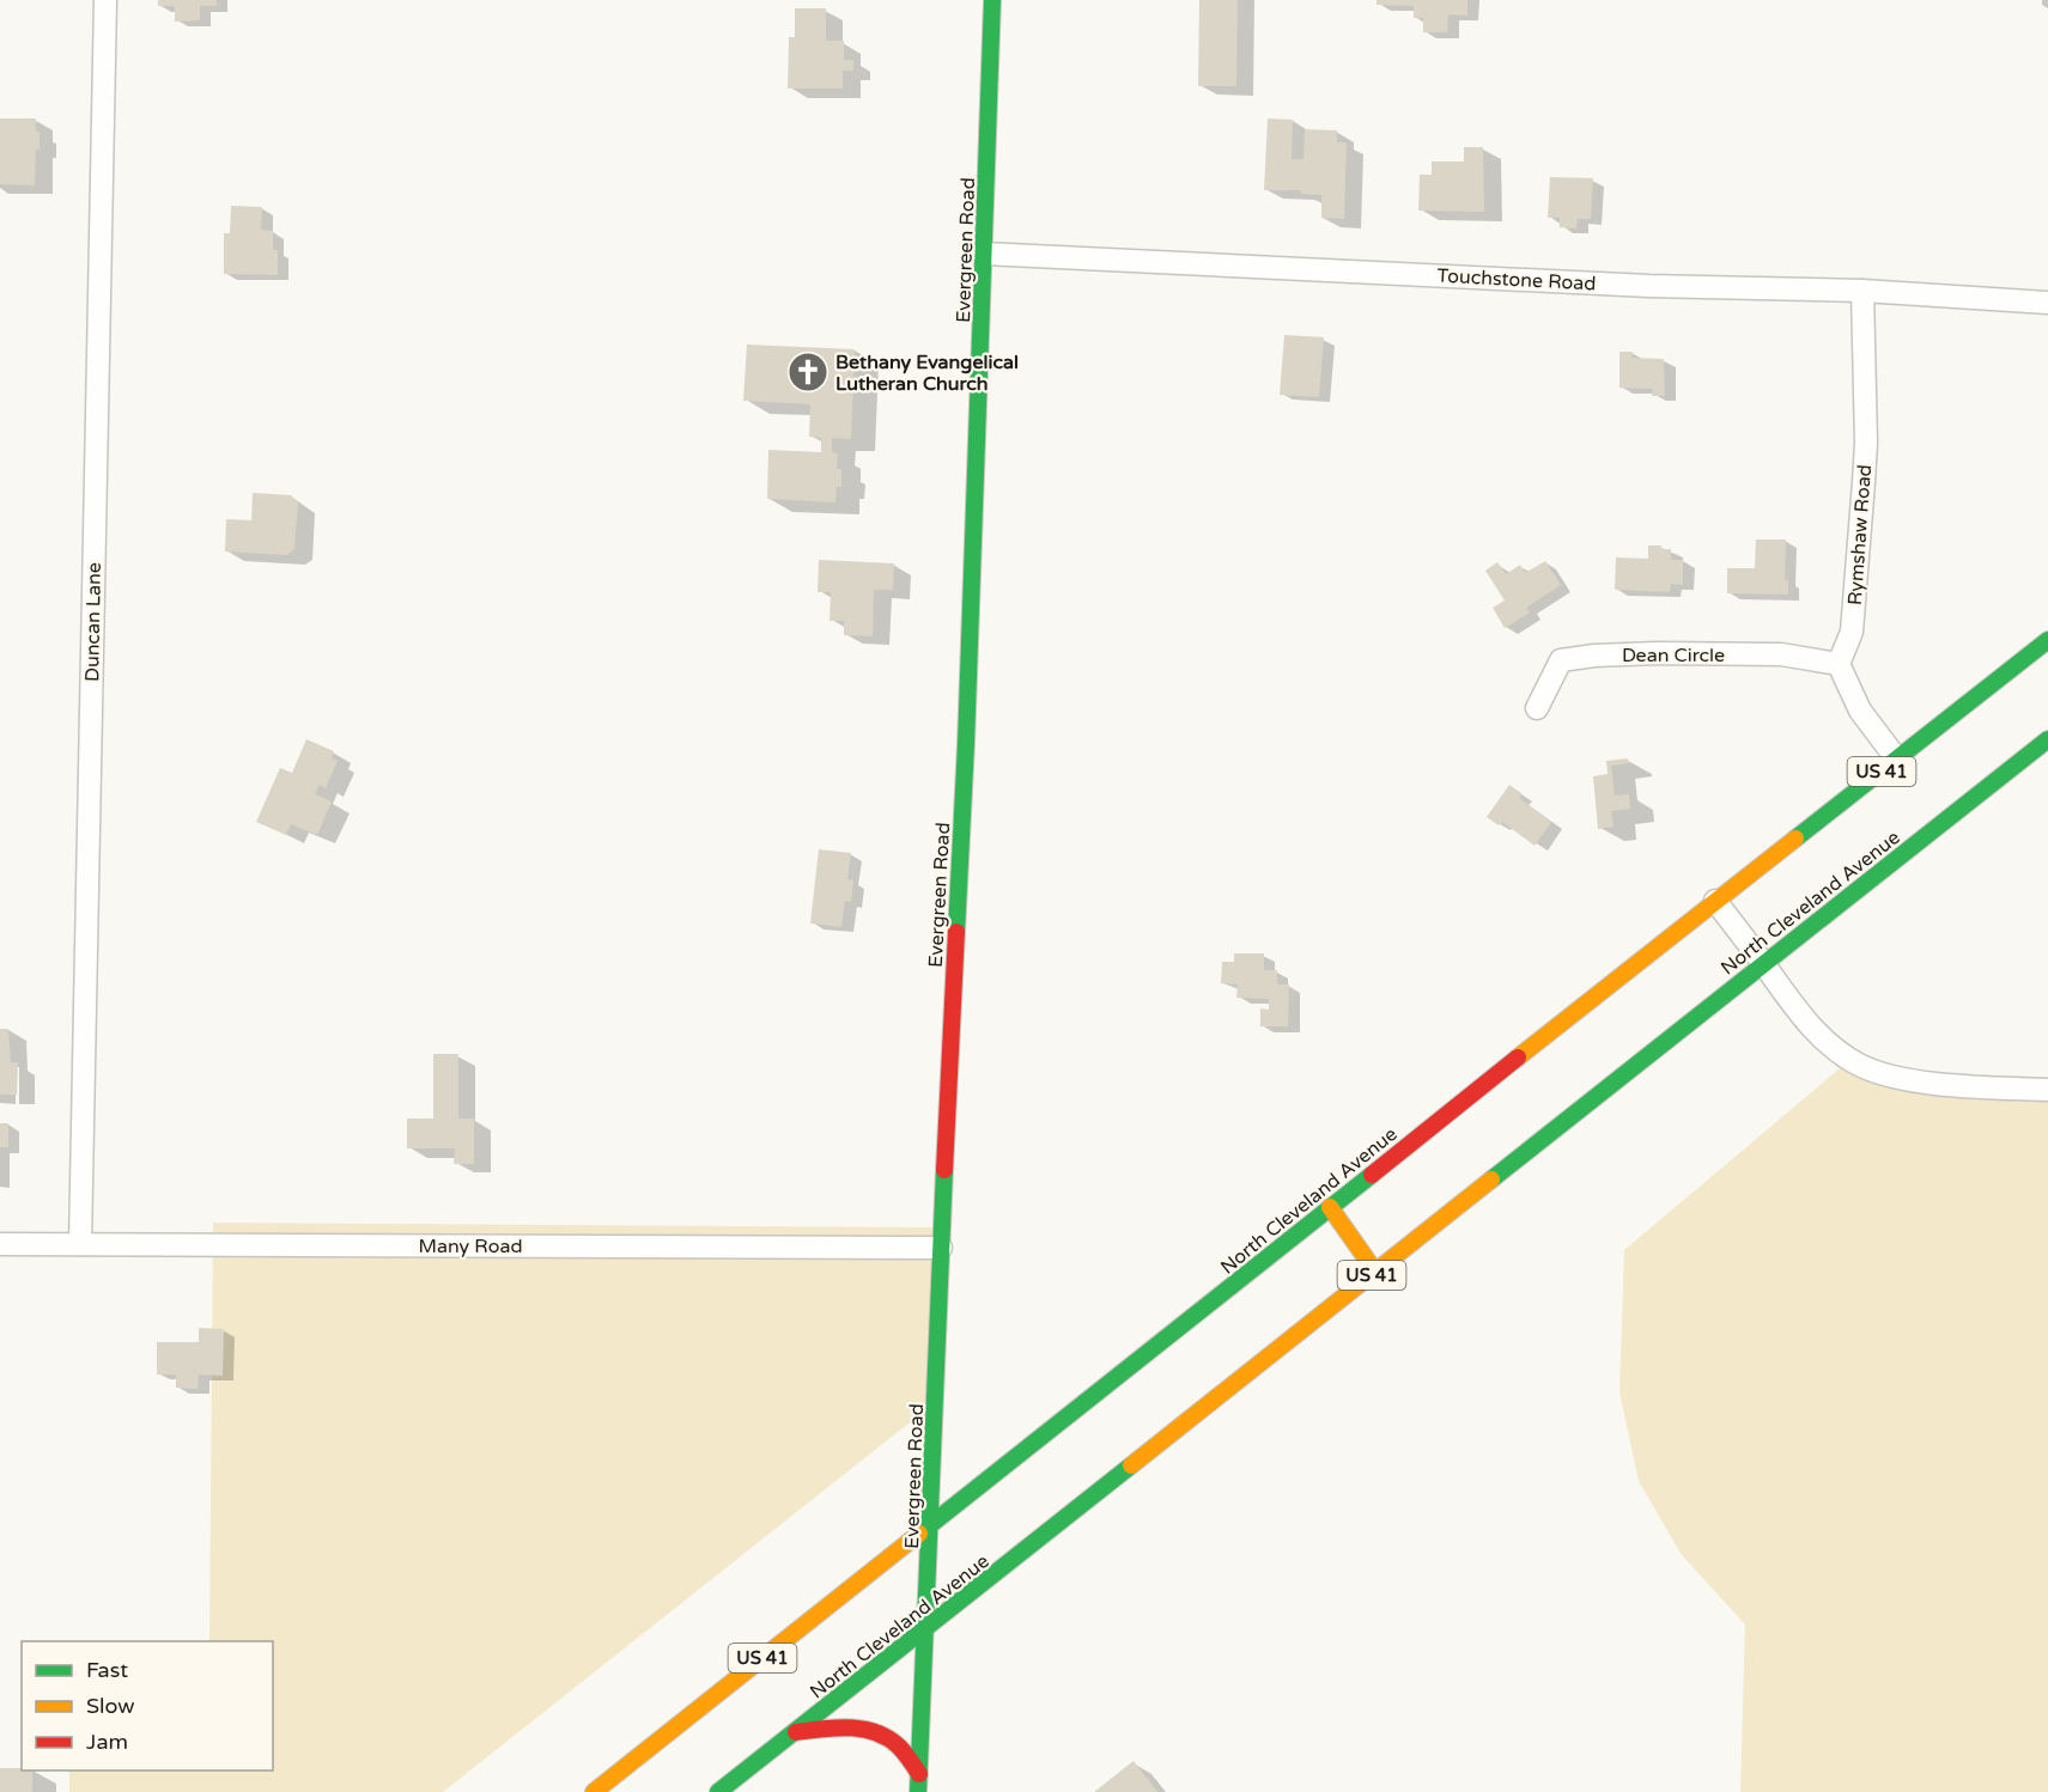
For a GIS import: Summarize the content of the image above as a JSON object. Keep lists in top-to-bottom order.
{
  "streets": {
    "main road": ["Evergreen Road", "US 41", "North Cleveland Avenue"],
    "street": [
      "Touchstone Road",
      "Rymshaw Road",
      "Duncan Lane",
      "Dean Circle",
      "Many Road"
    ]
  },
  "crossings": [
    ["Evergreen Road", "Touchstone Road"],
    ["Evergreen Road", "North Cleveland Avenue"],
    ["Evergreen Road", "Many Road"],
    ["Touchstone Road", "Rymshaw Road"],
    ["Rymshaw Road", "Dean Circle"],
    ["Duncan Lane", "Many Road"]
  ],
  "places": {
    "church": ["Bethany Evangelical Lutheran Church"]
  },
  "legend": ["Fast", "Slow", "Jam"]
}
